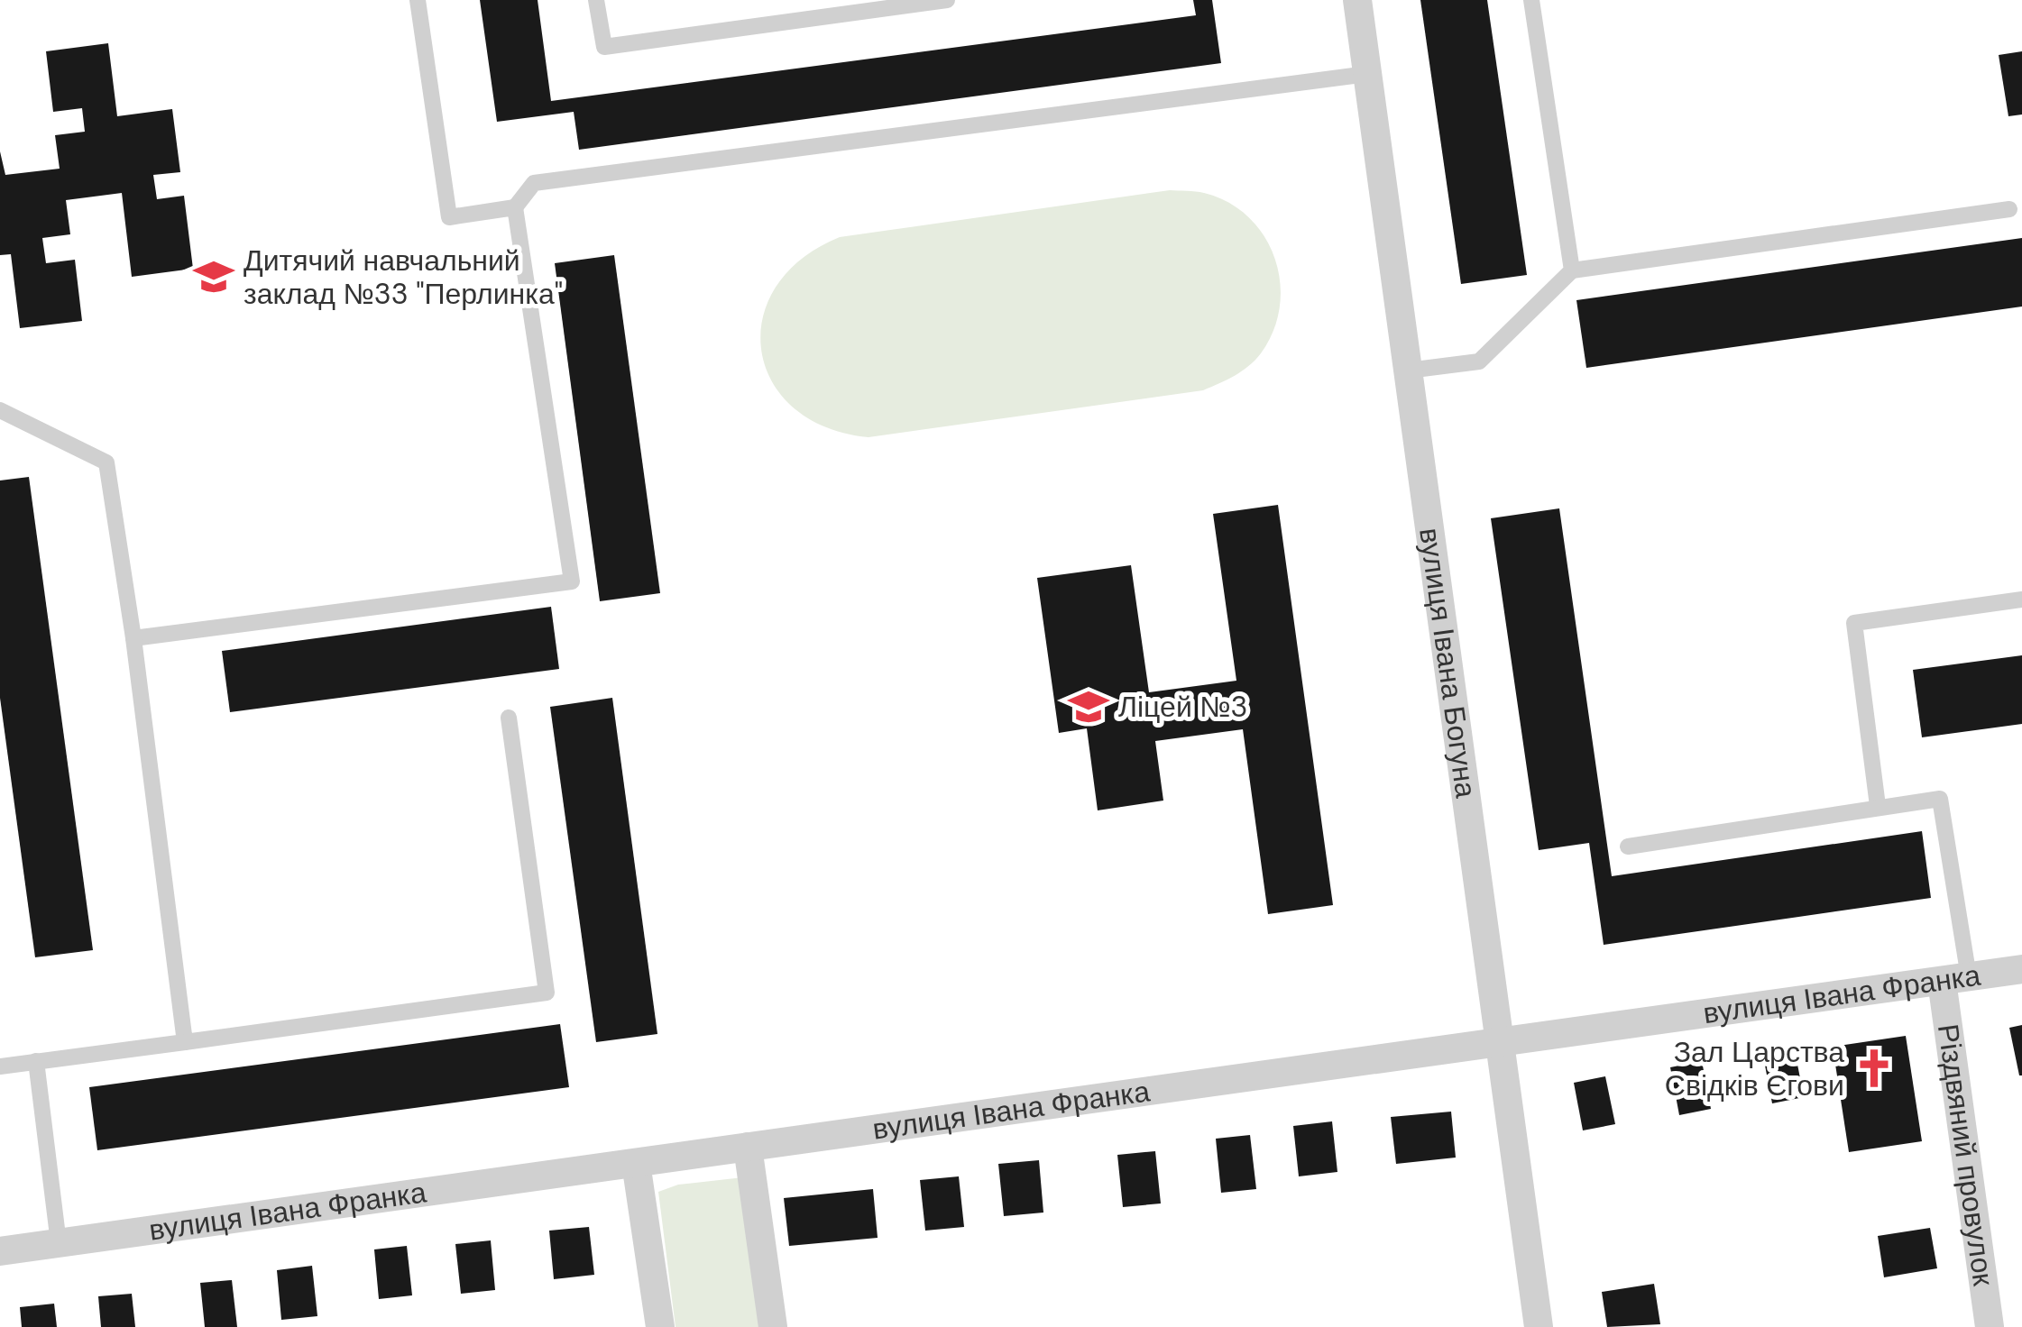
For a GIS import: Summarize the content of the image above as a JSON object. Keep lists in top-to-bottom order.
{
  "streets": {
    "street": ["вулиця Івана Богуна", "вулиця Івана Франка", "Різдвяний провулок"]
  },
  "crossings": [
    ["вулиця Івана Богуна", "вулиця Івана Франка"],
    ["вулиця Івана Франка", "Різдвяний провулок"]
  ],
  "places": {
    "school or university": ["Дитячий навчальний заклад №33 \"Перлинка\"", "Ліцей №3"],
    "church": ["Зал Царства Свідків Єгови"]
  }
}
